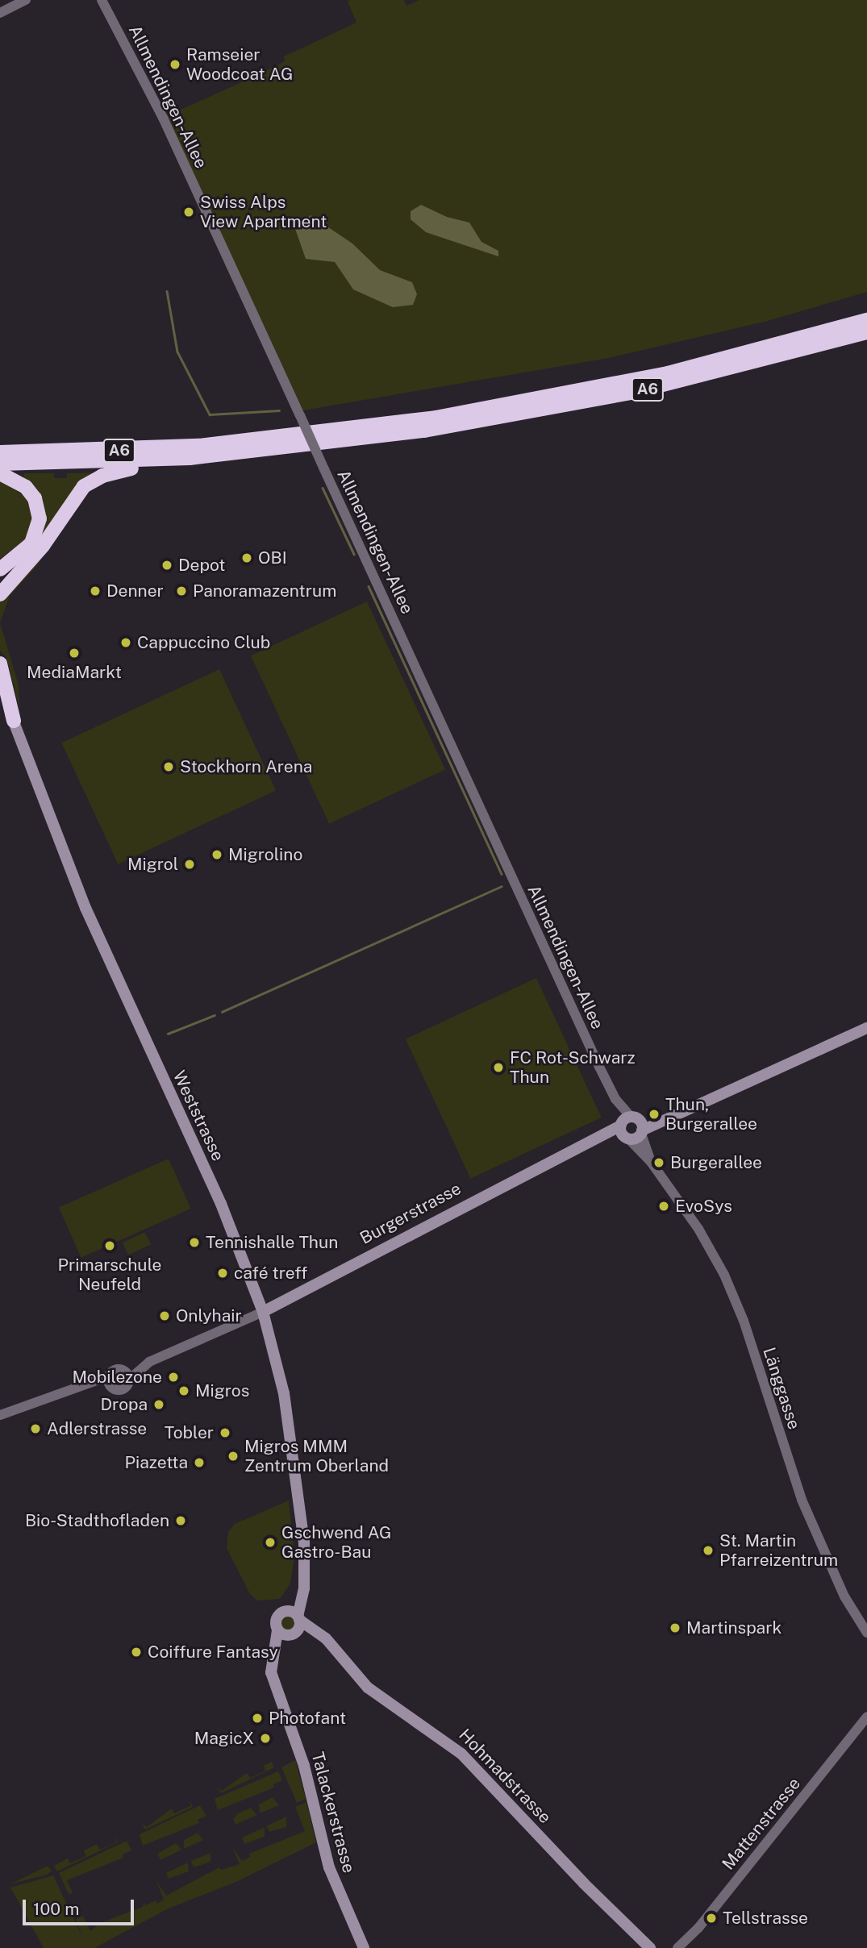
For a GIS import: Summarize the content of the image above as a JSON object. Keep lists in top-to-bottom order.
{
  "streets": {
    "highway": ["A6"],
    "main road": [
      "Weststrasse",
      "Burgerstrasse",
      "Hohmadstrasse",
      "Talackerstrasse"
    ],
    "street": ["Allmendingen-Allee", "Länggasse", "Mattenstrasse"]
  },
  "crossings": [
    ["Allmendingen-Allee", "Burgerstrasse"],
    ["Allmendingen-Allee", "Länggasse"],
    ["Weststrasse", "Burgerstrasse"],
    ["Weststrasse", "Hohmadstrasse"],
    ["Weststrasse", "Talackerstrasse"],
    ["Burgerstrasse", "Länggasse"],
    ["Hohmadstrasse", "Talackerstrasse"]
  ],
  "places": [
    "Ramseier Woodcoat AG",
    "Swiss Alps View Apartment",
    "OBI",
    "Depot",
    "Denner",
    "Panoramazentrum",
    "Cappuccino Club",
    "MediaMarkt",
    "Stockhorn Arena",
    "Migrolino",
    "Migrol",
    "FC Rot-Schwarz Thun",
    "Thun, Burgerallee",
    "Burgerallee",
    "EvoSys",
    "Tennishalle Thun",
    "Primarschule Neufeld",
    "café treff",
    "Onlyhair",
    "Mobilezone",
    "Migros",
    "Dropa",
    "Adlerstrasse",
    "Tobler",
    "Migros MMM Zentrum Oberland",
    "Piazetta",
    "Bio-Stadthofladen",
    "Gschwend AG Gastro-Bau",
    "St. Martin Pfarreizentrum",
    "Martinspark",
    "Coiffure Fantasy",
    "Photofant",
    "MagicX",
    "Tellstrasse"
  ],
  "scale_bar": "100 m"
}
